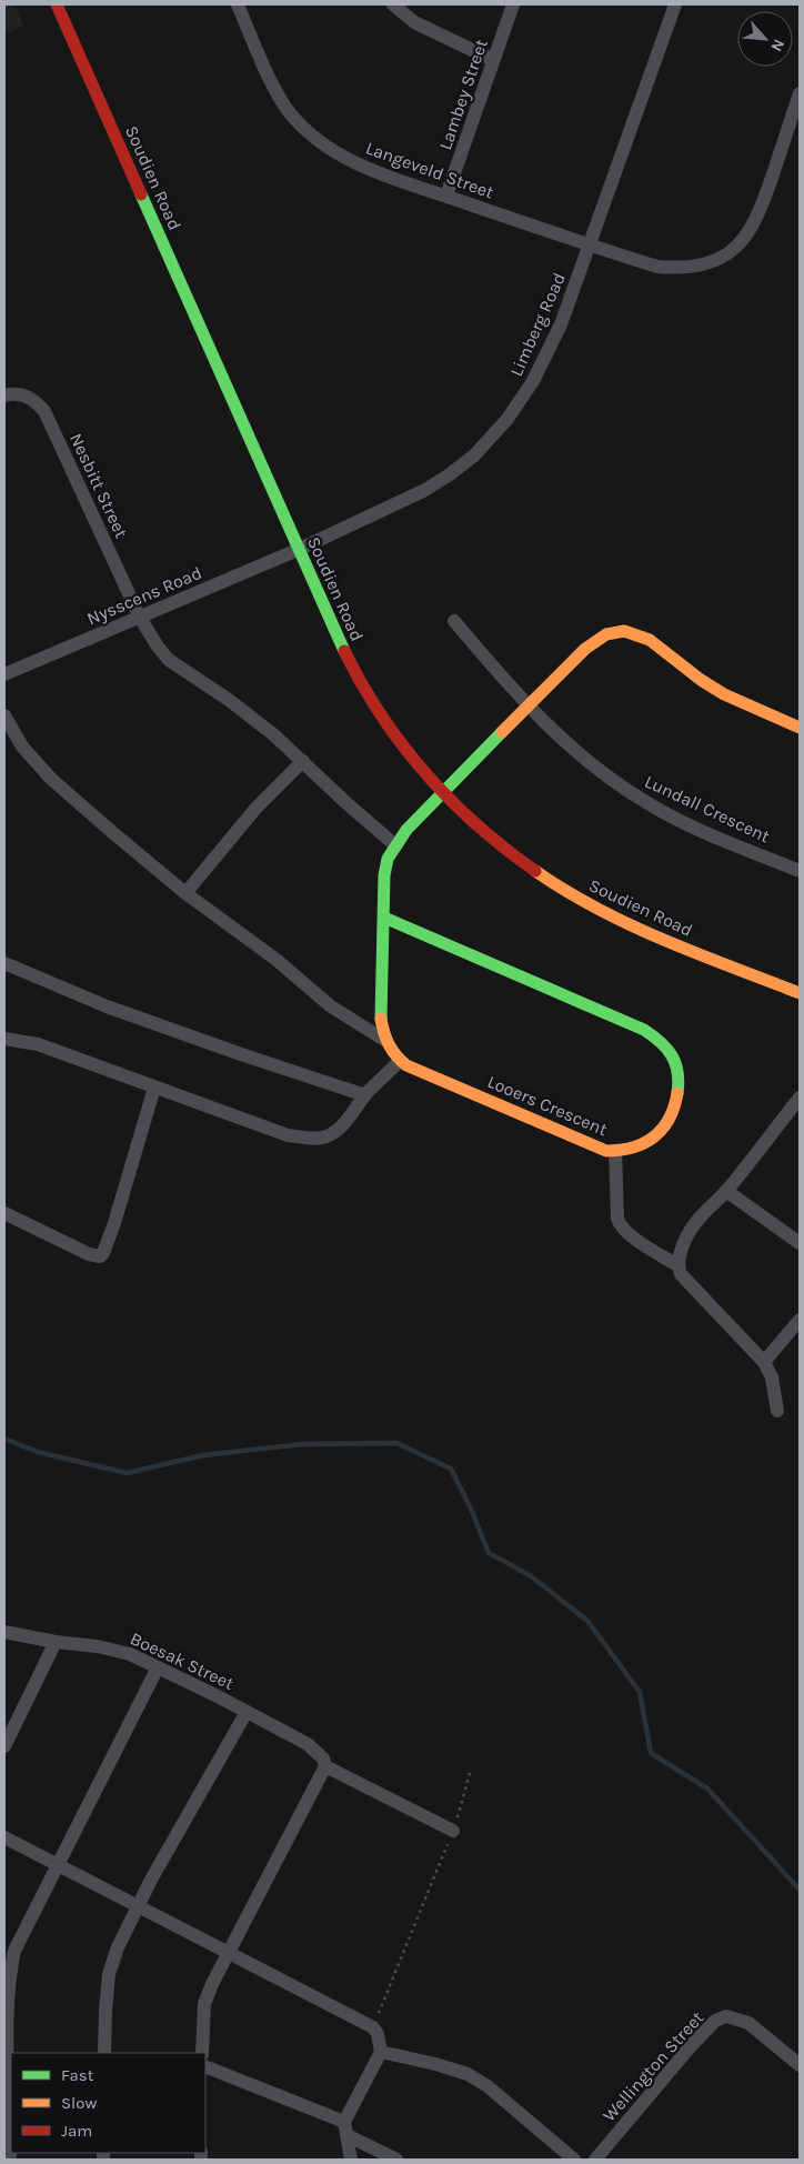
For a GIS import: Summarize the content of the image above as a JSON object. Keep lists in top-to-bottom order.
{
  "streets": {
    "street": [
      "Lambey Street",
      "Langeveld Street",
      "Soudien Road",
      "Limberg Road",
      "Nesbitt Street",
      "Nysscens Road",
      "Lundall Crescent",
      "Looers Crescent",
      "Boesak Street",
      "Wellington Street"
    ]
  },
  "crossings": [
    ["Lambey Street", "Langeveld Street"],
    ["Langeveld Street", "Limberg Road"],
    ["Soudien Road", "Limberg Road"],
    ["Soudien Road", "Nysscens Road"],
    ["Soudien Road", "Looers Crescent"],
    ["Limberg Road", "Nysscens Road"],
    ["Nesbitt Street", "Nysscens Road"],
    ["Nesbitt Street", "Looers Crescent"]
  ],
  "legend": ["Fast", "Slow", "Jam"],
  "north": "bottom right"
}
